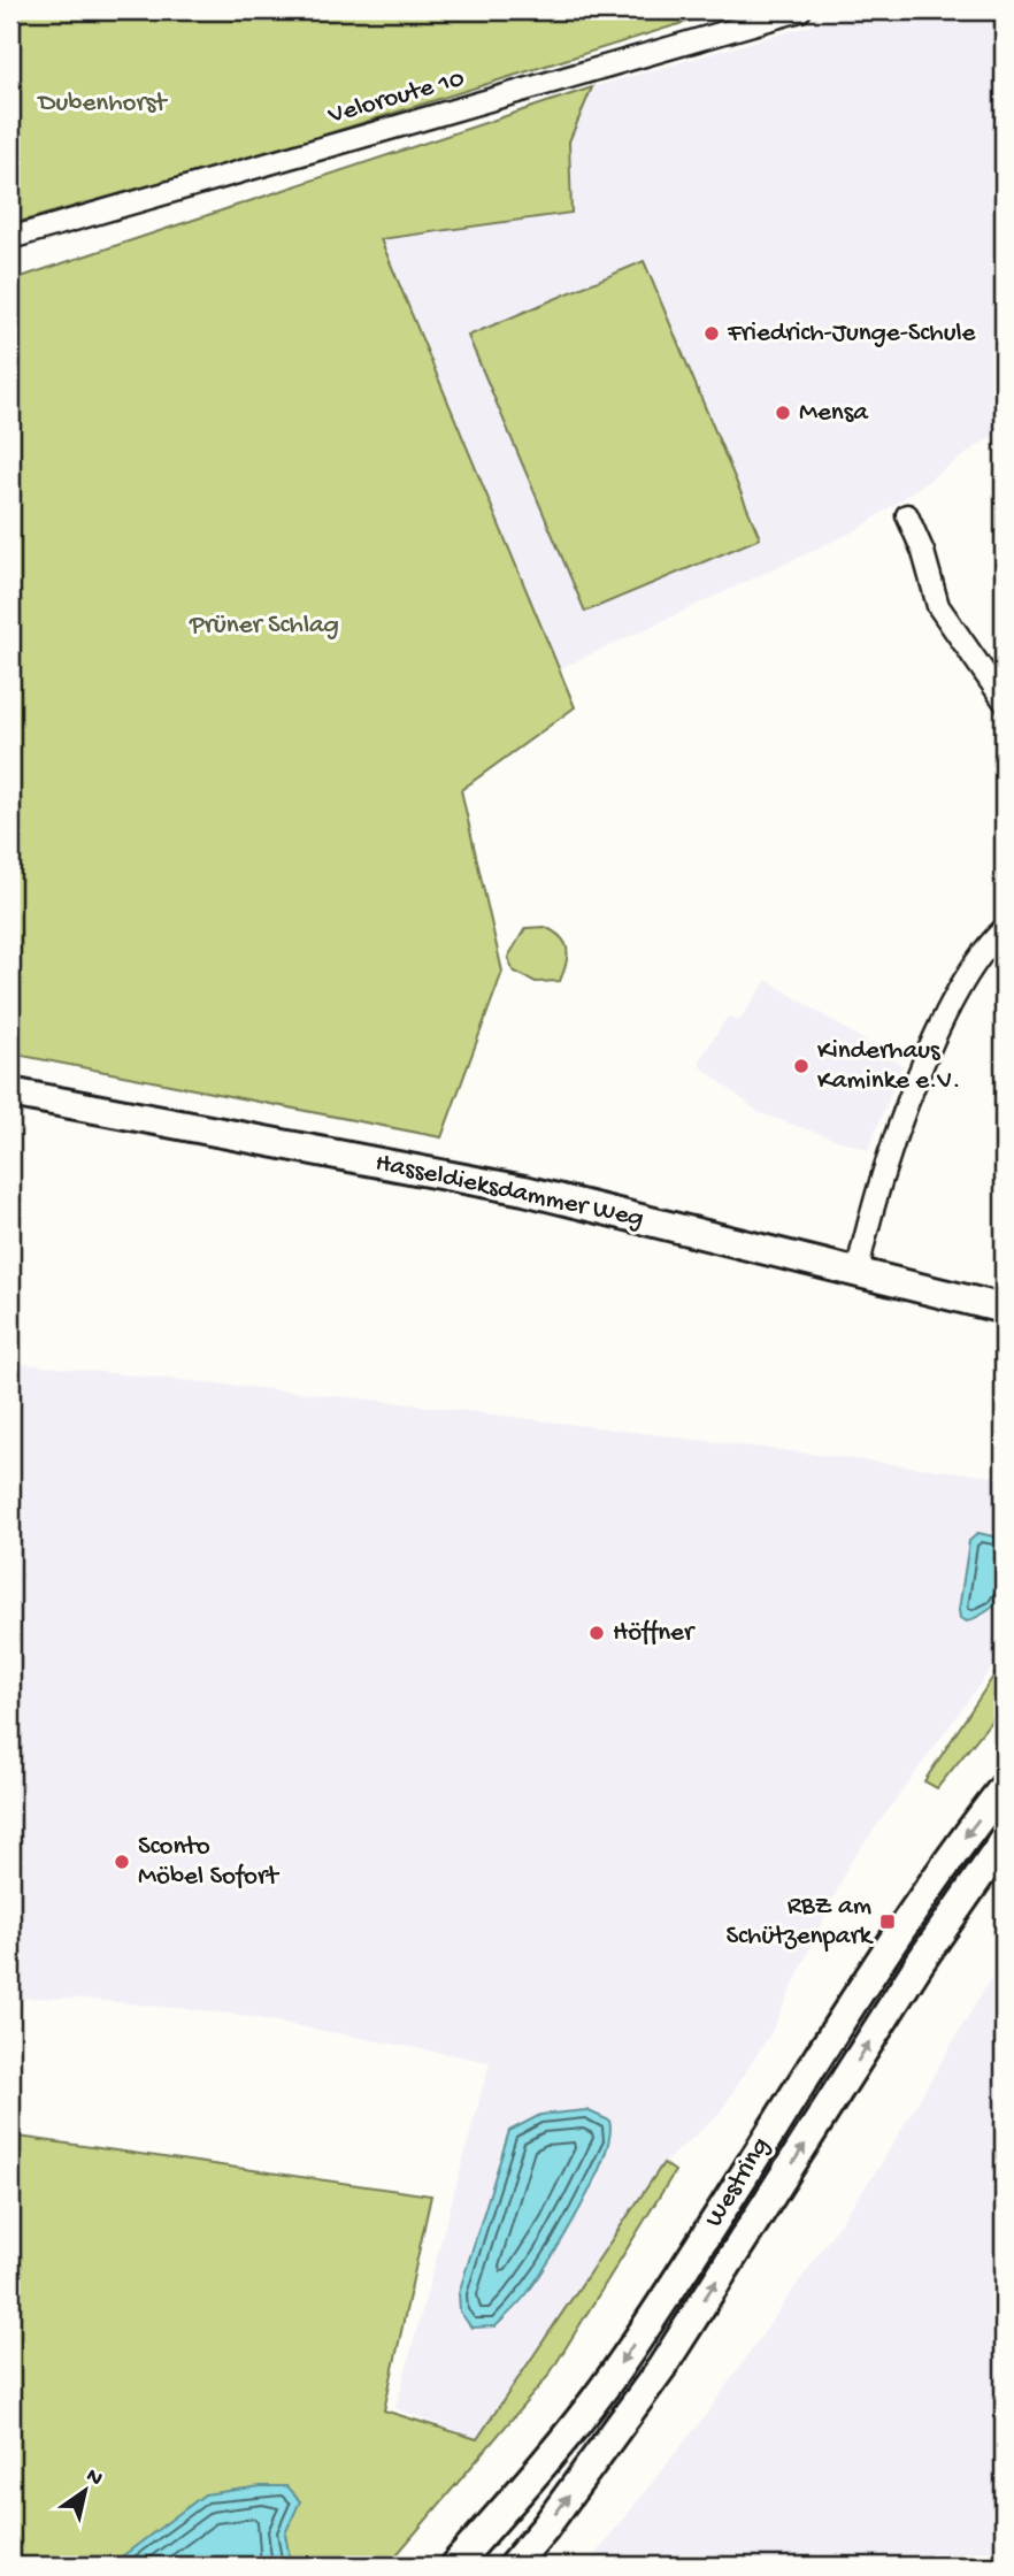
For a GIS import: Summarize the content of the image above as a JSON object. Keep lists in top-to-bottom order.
{
  "streets": {
    "main road": ["Hasseldieksdammer Weg", "Westring"],
    "street": ["Veloroute 10"]
  },
  "parks": ["Dubenhorst", "Prüner Schlag"],
  "places": {
    "other": [
      "Friedrich-Junge-Schule",
      "Mensa",
      "Kinderhaus Kaminke e.V.",
      "Höffner",
      "Sconto Möbel Sofort"
    ],
    "transit": ["RBZ am Schützenpark"]
  },
  "north": "top right"
}
